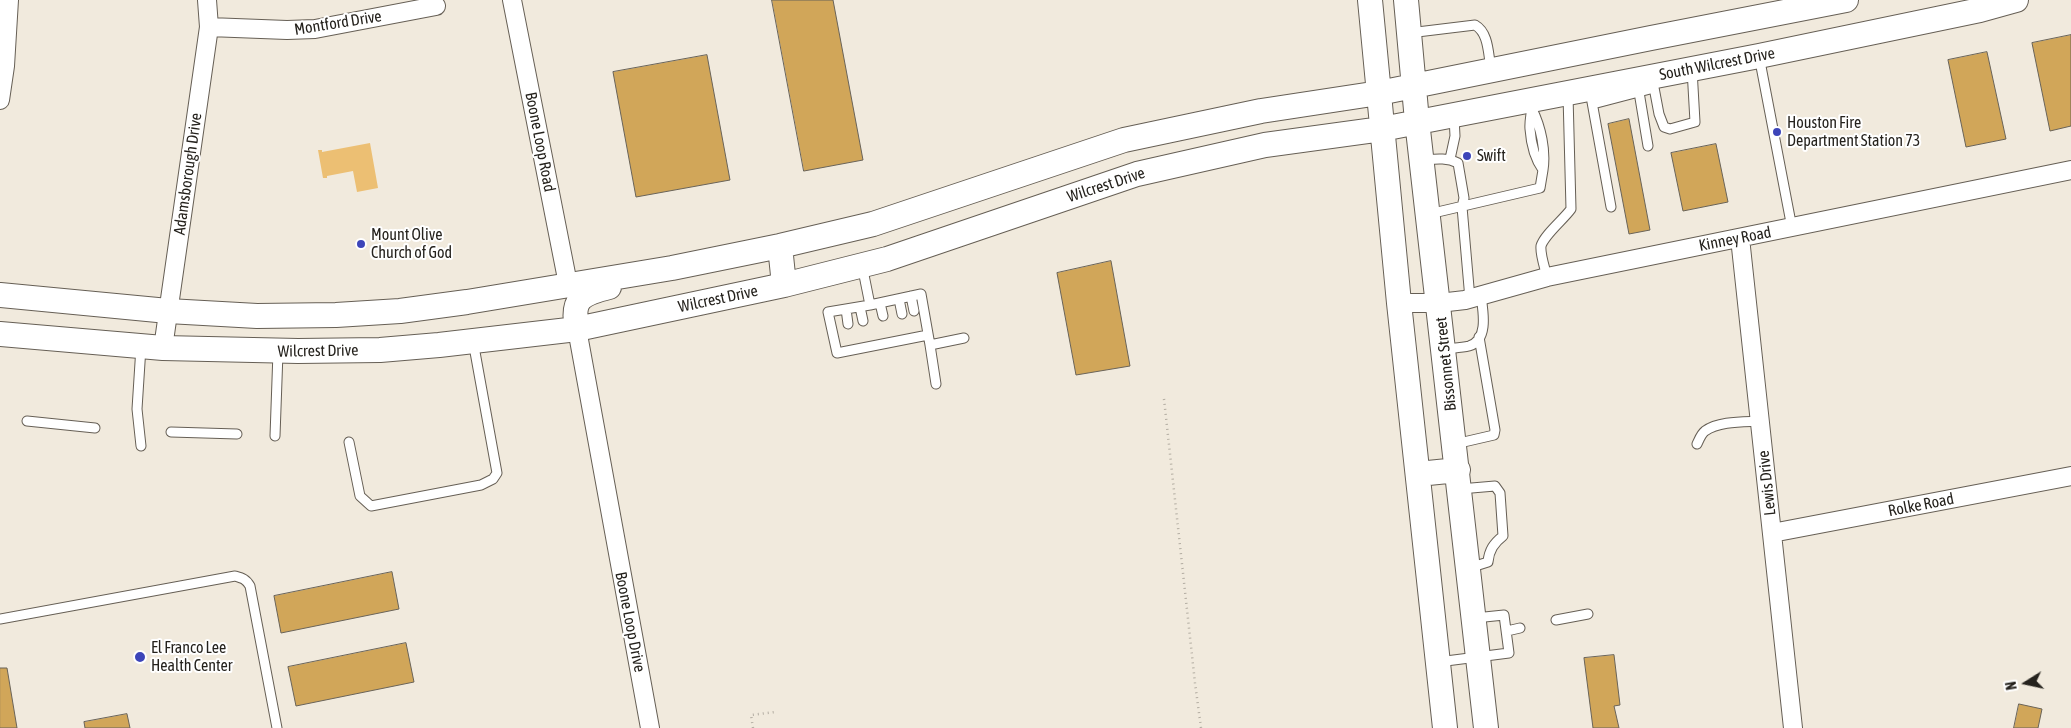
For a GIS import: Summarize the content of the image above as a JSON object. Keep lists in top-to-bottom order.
{
  "streets": {
    "main road": ["South Wilcrest Drive", "Wilcrest Drive", "Bissonnet Street"],
    "street": [
      "Montford Drive",
      "Boone Loop Road",
      "Adamsborough Drive",
      "Kinney Road",
      "Lewis Drive",
      "Rolke Road",
      "Boone Loop Drive"
    ]
  },
  "crossings": [
    ["Montford Drive", "Adamsborough Drive"],
    ["South Wilcrest Drive", "Wilcrest Drive"],
    ["South Wilcrest Drive", "Bissonnet Street"],
    ["Adamsborough Drive", "Wilcrest Drive"],
    ["Wilcrest Drive", "Bissonnet Street"],
    ["Wilcrest Drive", "Boone Loop Drive"],
    ["Kinney Road", "Bissonnet Street"],
    ["Kinney Road", "Lewis Drive"],
    ["Lewis Drive", "Rolke Road"]
  ],
  "places": [
    "Houston Fire Department Station 73",
    "Swift",
    "Mount Olive Church of God",
    "El Franco Lee Health Center"
  ],
  "north": "left"
}
